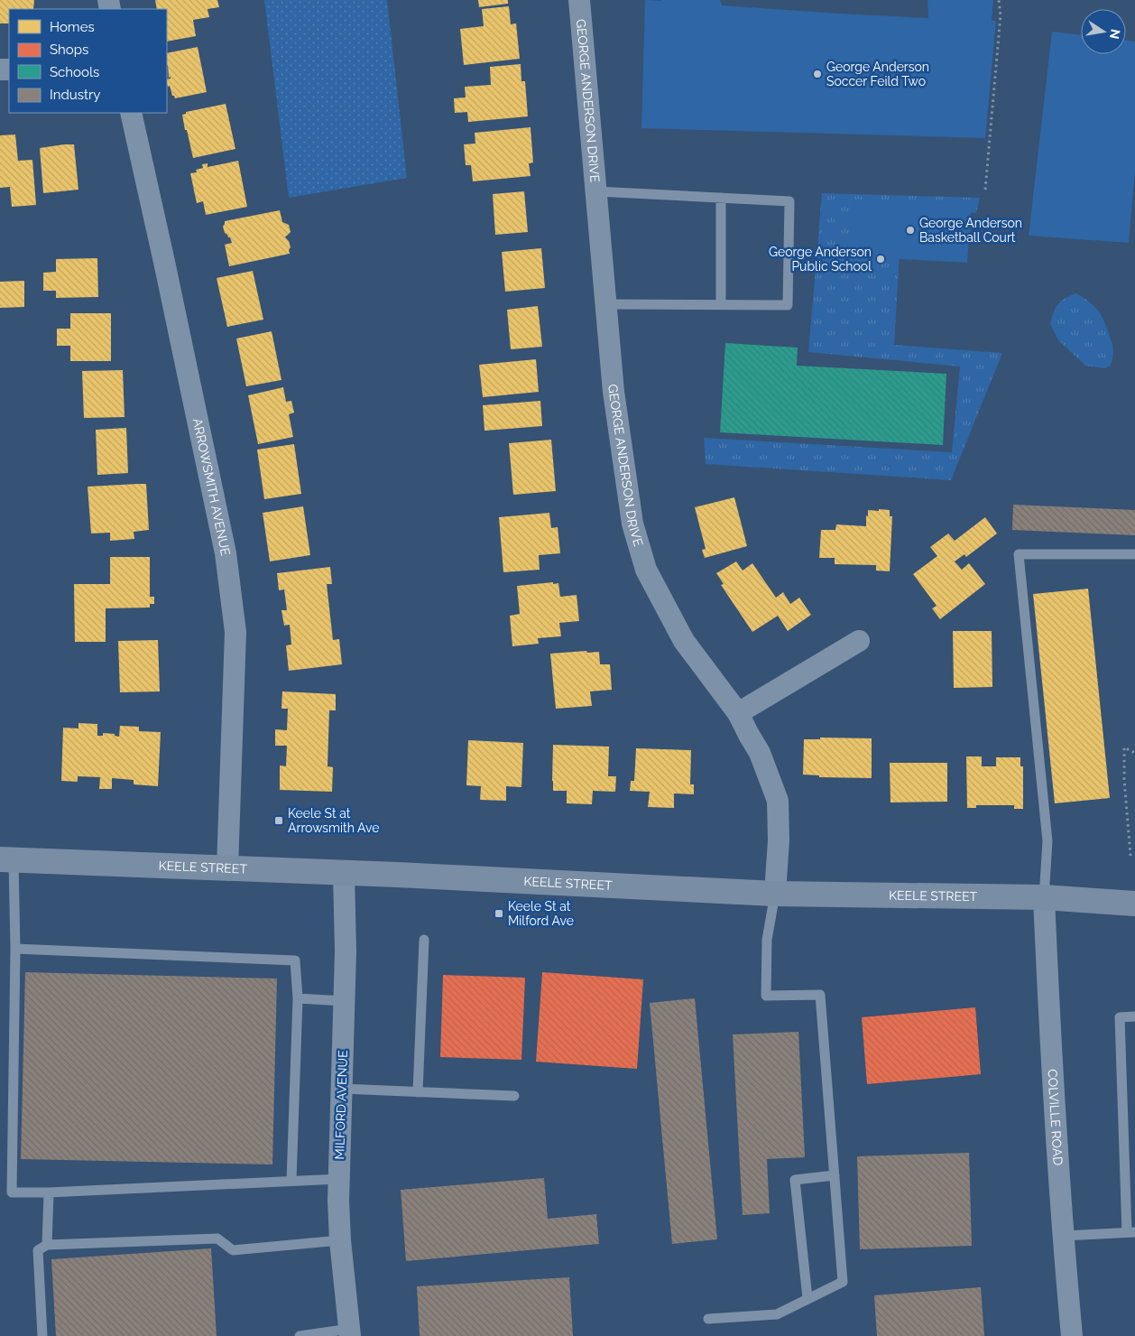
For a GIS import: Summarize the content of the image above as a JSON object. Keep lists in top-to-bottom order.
{
  "streets": {
    "main road": ["KEELE STREET"],
    "street": [
      "GEORGE ANDERSON DRIVE",
      "ARROWSMITH AVENUE",
      "MILFORD AVENUE",
      "COLVILLE ROAD"
    ]
  },
  "crossings": [
    ["GEORGE ANDERSON DRIVE", "KEELE STREET"],
    ["ARROWSMITH AVENUE", "KEELE STREET"],
    ["KEELE STREET", "MILFORD AVENUE"],
    ["KEELE STREET", "COLVILLE ROAD"]
  ],
  "places": {
    "other": ["George Anderson Soccer Feild Two", "George Anderson Basketball Court", "George Anderson Public School"],
    "transit": ["Keele St at Arrowsmith Ave", "Keele St at Milford Ave"]
  },
  "legend": [
    "Homes",
    "Shops",
    "Schools",
    "Industry"
  ],
  "north": "right"
}
